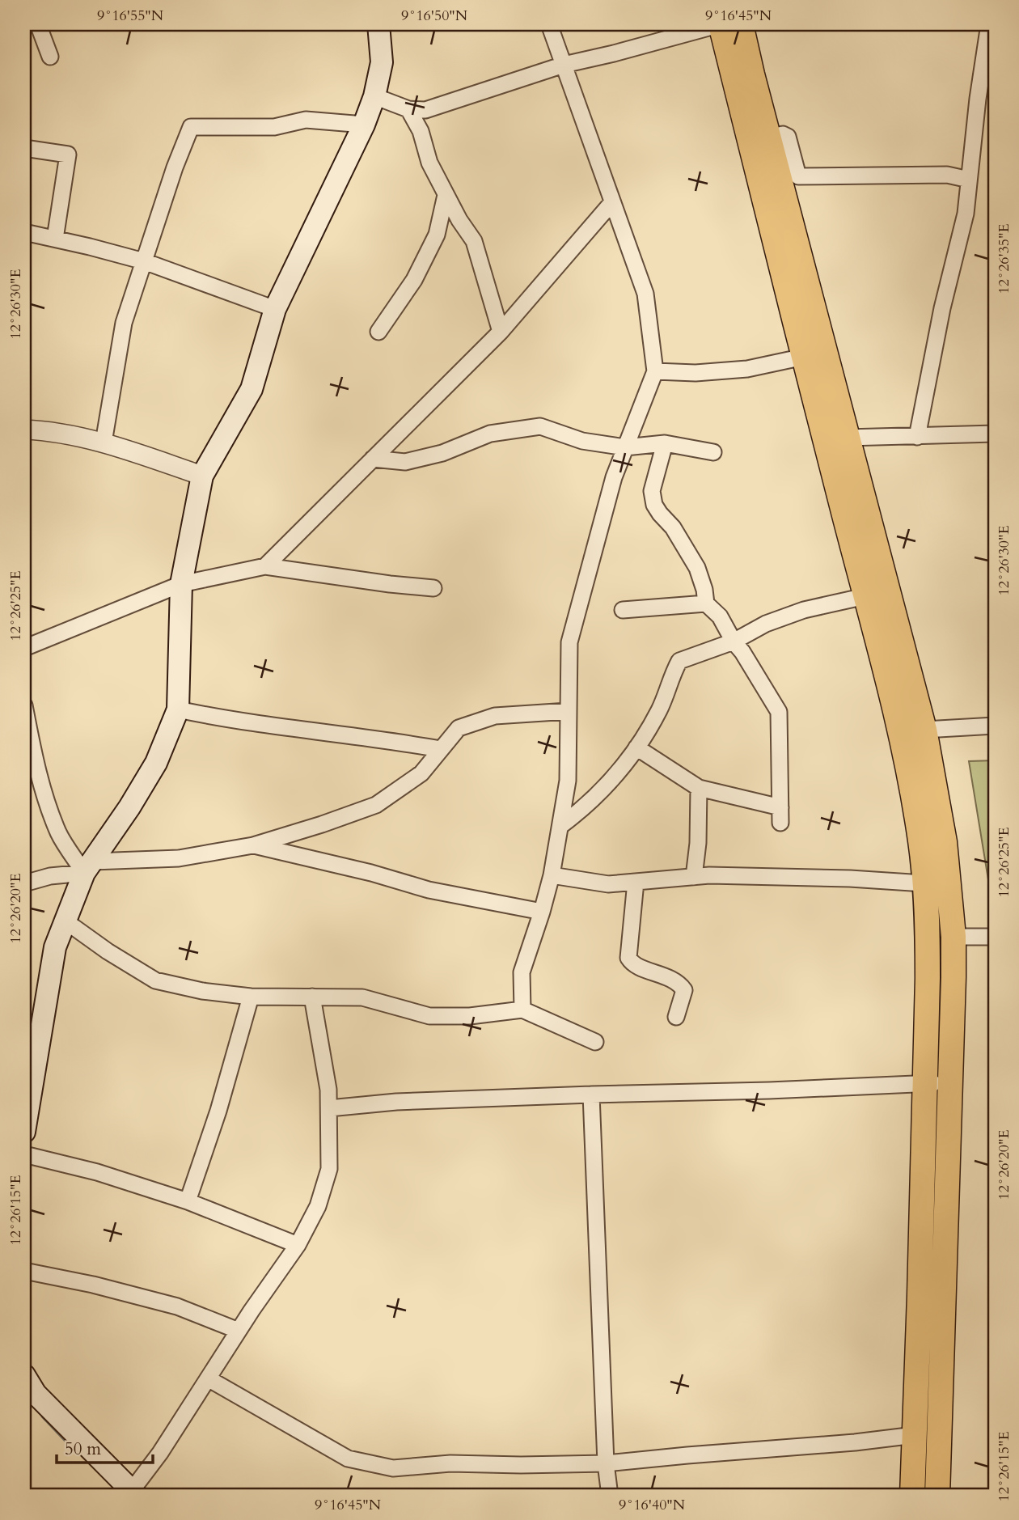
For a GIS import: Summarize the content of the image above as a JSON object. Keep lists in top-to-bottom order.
{
  "scale_bar": "50 m",
  "coordinates": [
    "9°16'55\"N",
    "9°16'50\"N",
    "9°16'45\"N",
    "12°26'35\"E",
    "12°26'30\"E",
    "12°26'25\"E",
    "12°26'20\"E",
    "12°26'15\"E",
    "9°16'40\"N"
  ]
}
